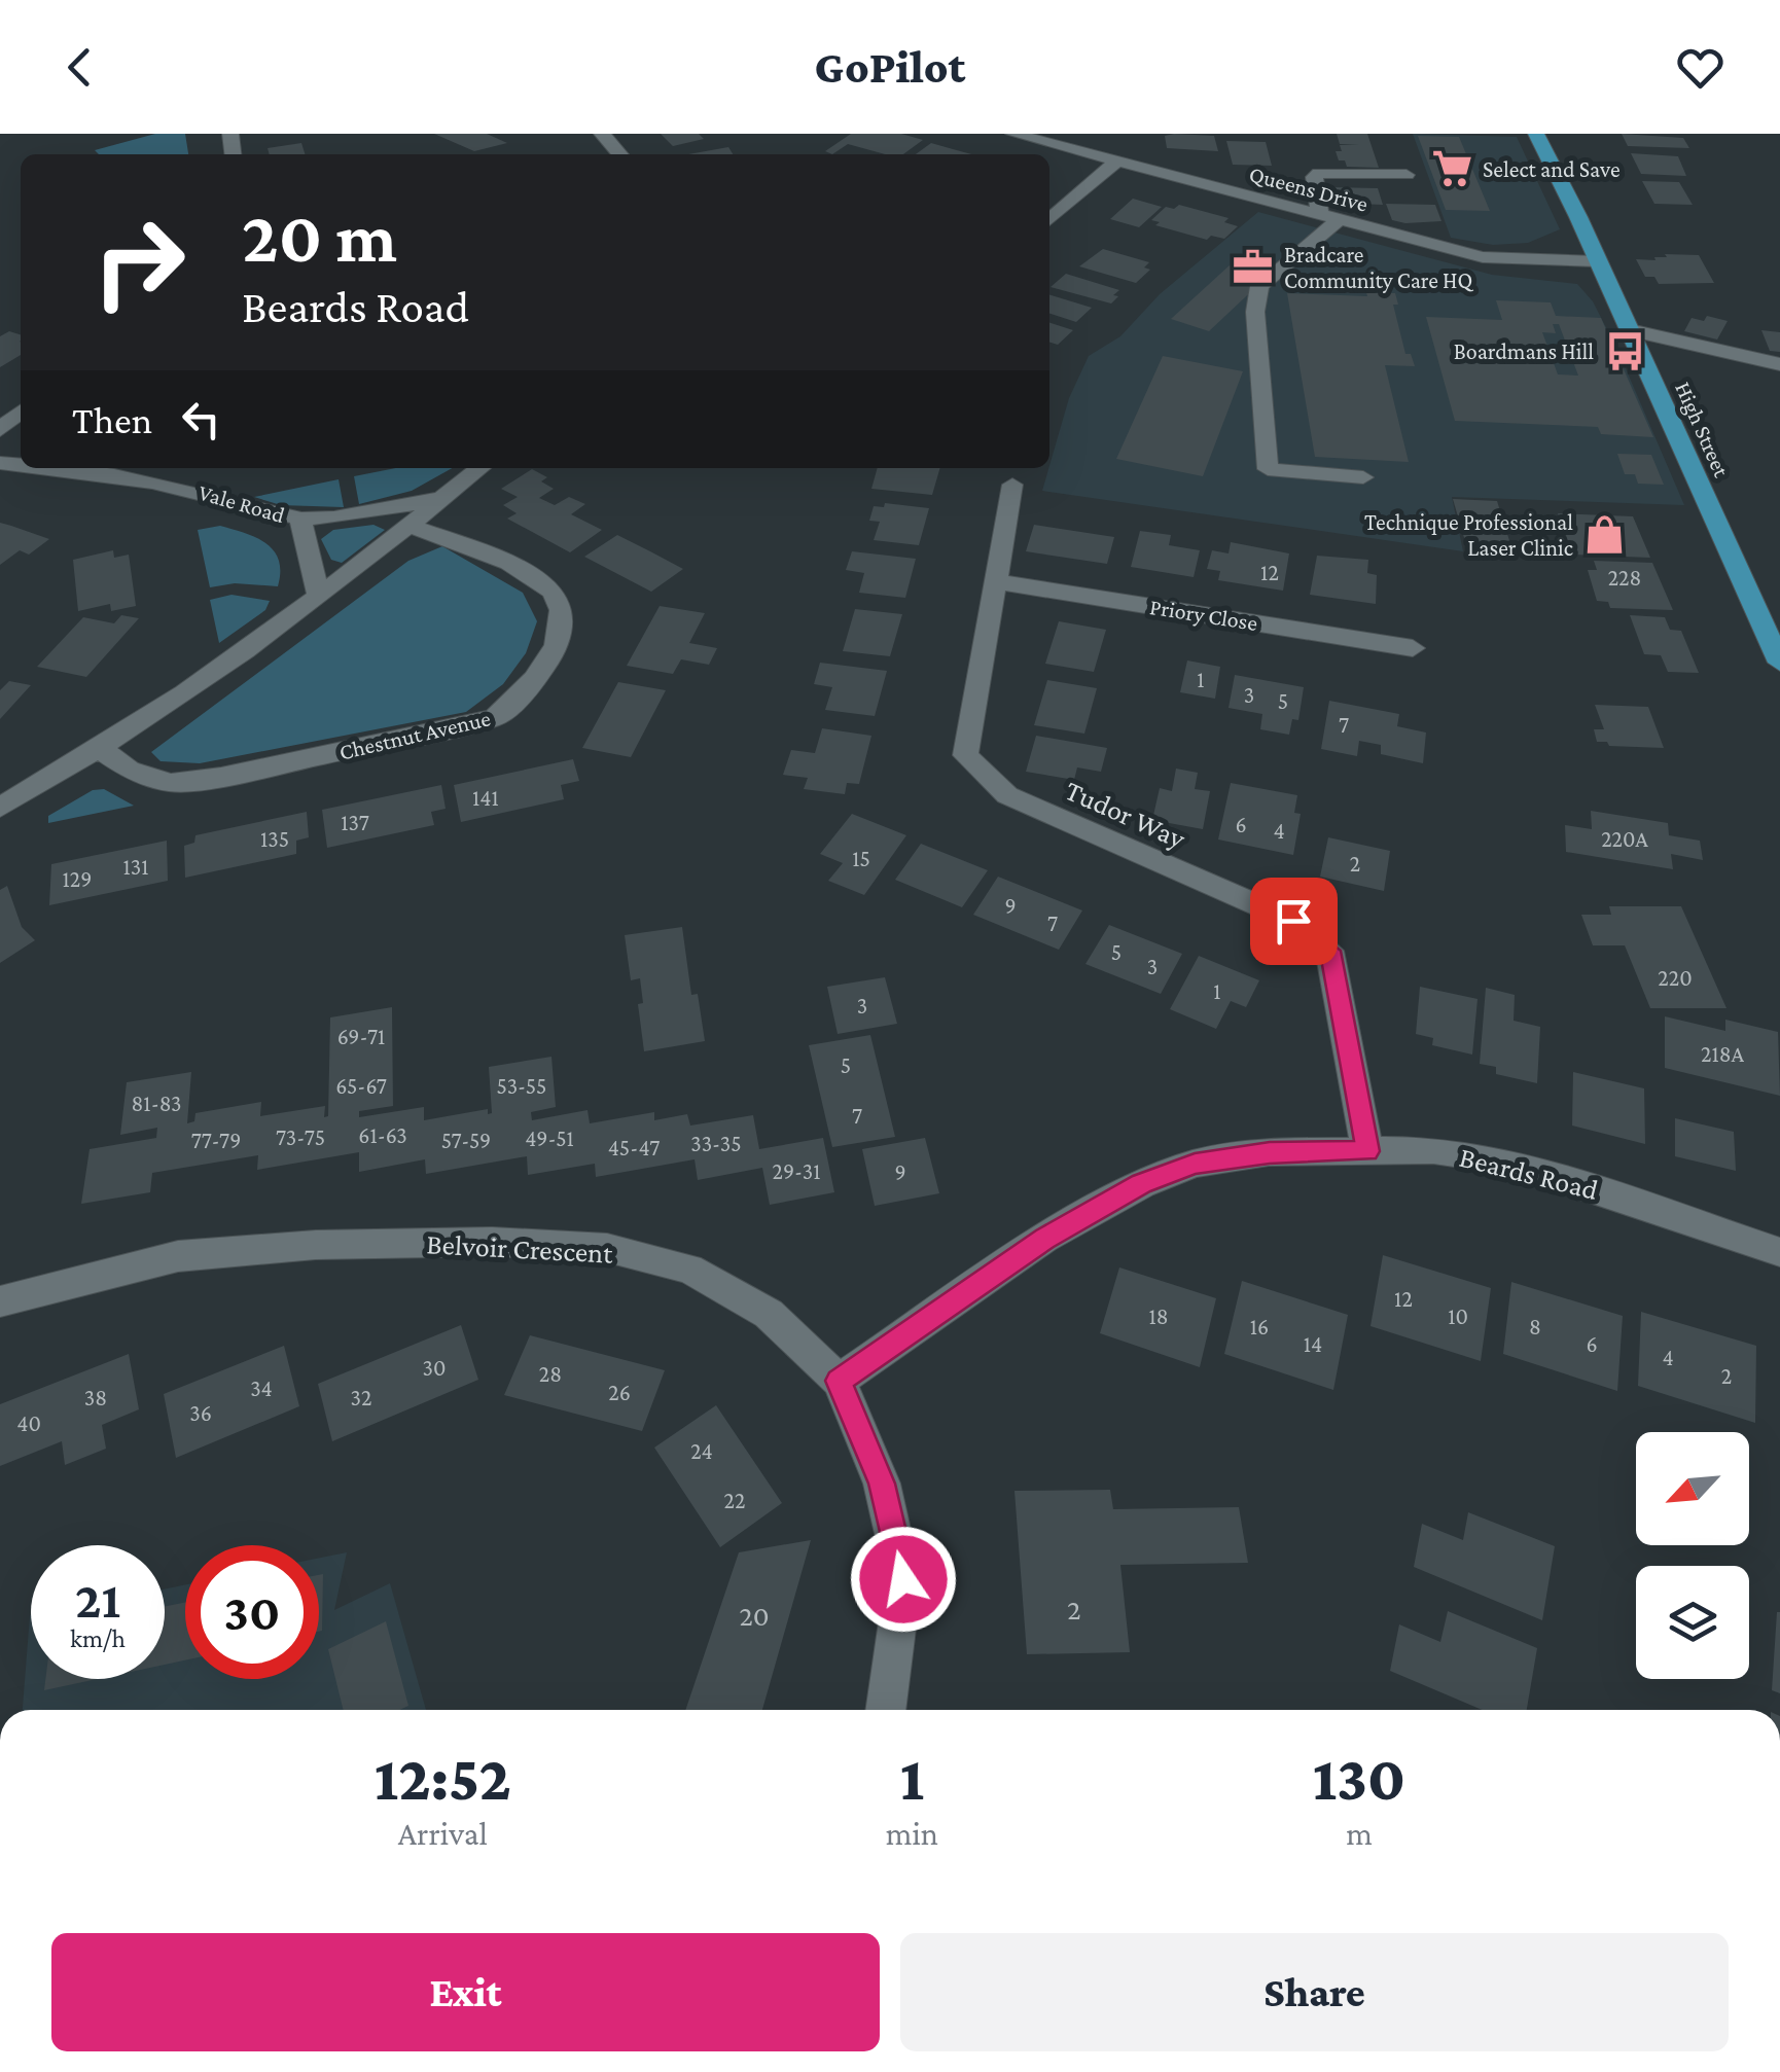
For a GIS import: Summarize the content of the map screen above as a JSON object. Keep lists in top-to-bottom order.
{
  "streets": {
    "main road": ["High Street"],
    "street": [
      "Queens Drive",
      "Vale Road",
      "Priory Close",
      "Chestnut Avenue",
      "Tudor Way",
      "Beards Road",
      "Belvoir Crescent"
    ]
  },
  "crossings": [
    ["Queens Drive", "High Street"],
    ["Priory Close", "Tudor Way"],
    ["Tudor Way", "Beards Road"],
    ["Beards Road", "Belvoir Crescent"]
  ],
  "places": {
    "supermarket": ["Select and Save"],
    "office": ["Bradcare Community Care HQ"],
    "bus stop": ["Boardmans Hill"],
    "shop": ["Technique Professional Laser Clinic"]
  },
  "house_numbers": [
    "12",
    "228",
    "1",
    "3",
    "5",
    "7",
    "141",
    "137",
    "6",
    "4",
    "135",
    "220A",
    "15",
    "2",
    "131",
    "129",
    "9",
    "7",
    "5",
    "3",
    "220",
    "1",
    "3",
    "69-71",
    "218A",
    "5",
    "65-67",
    "53-55",
    "81-83",
    "7",
    "61-63",
    "73-75",
    "49-51",
    "77-79",
    "57-59",
    "33-35",
    "45-47",
    "29-31",
    "9",
    "12",
    "18",
    "10",
    "16",
    "8",
    "14",
    "6",
    "4",
    "30",
    "28",
    "2",
    "34",
    "26",
    "38",
    "32",
    "36",
    "40",
    "24",
    "22",
    "2",
    "20"
  ],
  "north": "bottom left",
  "page": {
    "header": "GoPilot",
    "turn": ["20 m", "Beards Road"],
    "then": "Then",
    "speed": "21 km/h",
    "limit": "30",
    "eta": [
      "12:52",
      "Arrival",
      "1",
      "min",
      "130",
      "m"
    ],
    "buttons": ["Exit", "Share"]
  }
}
